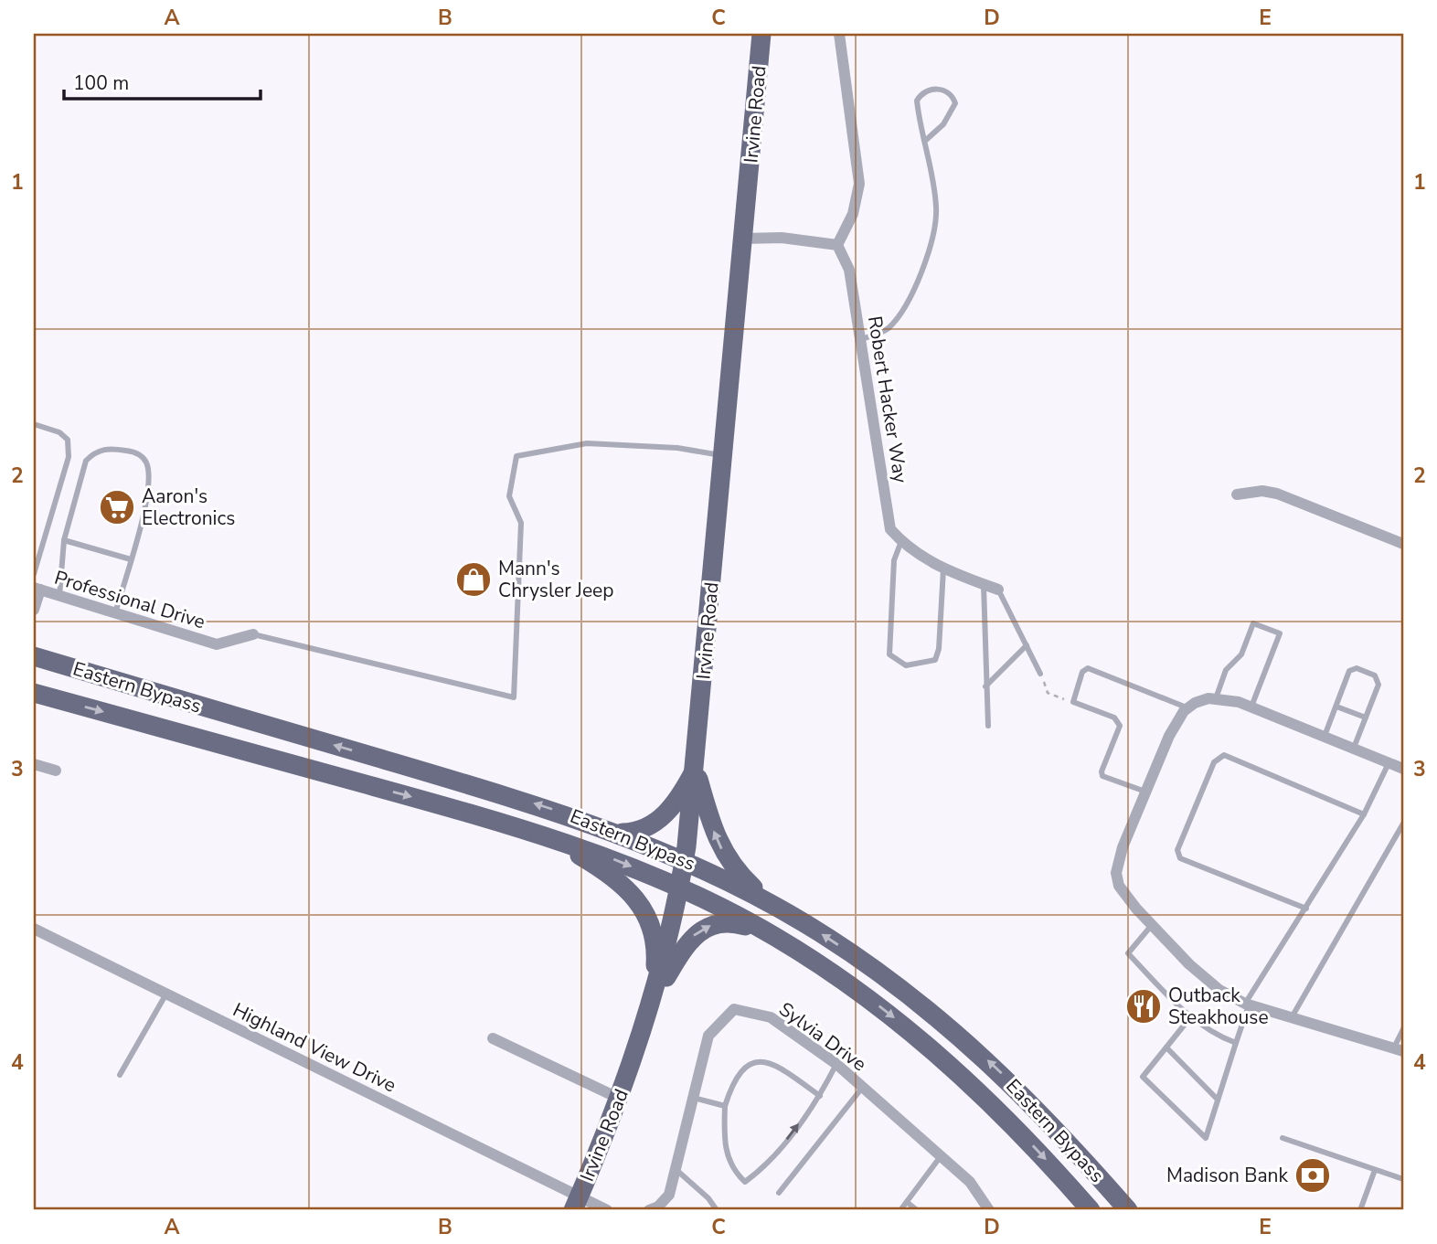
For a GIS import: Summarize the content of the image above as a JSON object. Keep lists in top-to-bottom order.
{
  "streets": {
    "main road": ["Irvine Road", "Eastern Bypass"],
    "street": [
      "Robert Hacker Way",
      "Professional Drive",
      "Sylvia Drive",
      "Highland View Drive"
    ]
  },
  "crossings": [
    ["Irvine Road", "Eastern Bypass"],
    ["Irvine Road", "Highland View Drive"]
  ],
  "places": {
    "supermarket": ["Aaron's Electronics"],
    "shop": ["Mann's Chrysler Jeep"],
    "restaurant": ["Outback Steakhouse"],
    "bank": ["Madison Bank"]
  },
  "scale_bar": "100 m",
  "grid": {
    "columns": [
      "A",
      "B",
      "C",
      "D",
      "E"
    ],
    "rows": [
      "1",
      "2",
      "3",
      "4"
    ]
  }
}
